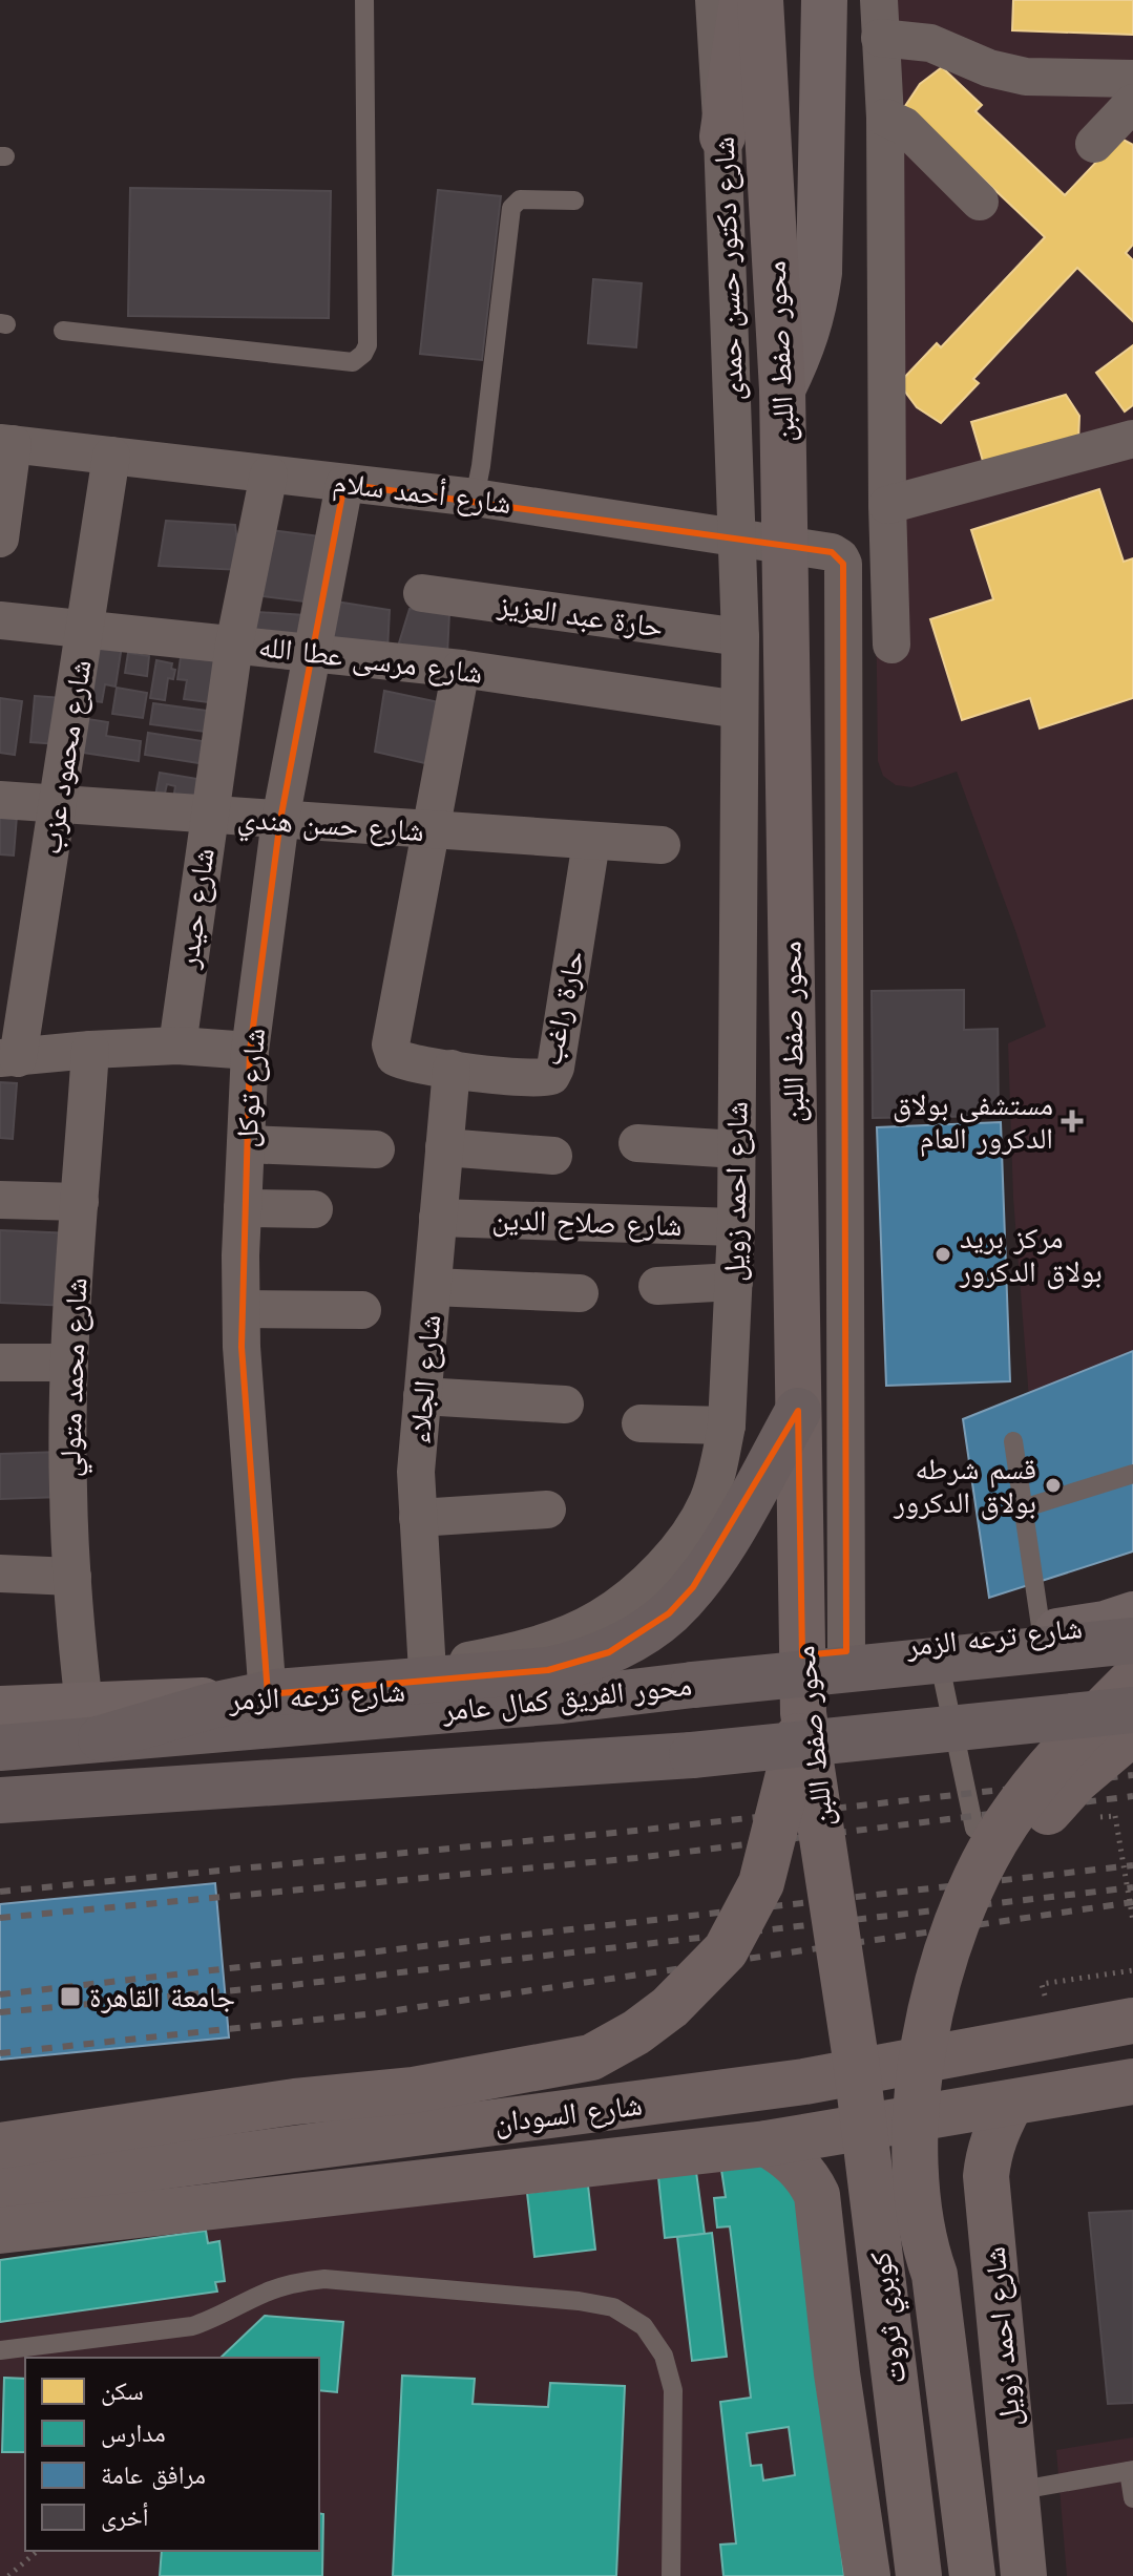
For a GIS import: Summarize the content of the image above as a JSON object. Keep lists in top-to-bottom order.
{
  "streets": {
    "highway": ["محور الفريق كمال عامر"],
    "main road": [
      "محور صفط اللبن",
      "شارع احمد زويل",
      "شارع ترعه الزمر",
      "شارع السودان",
      "كوبري ثروت"
    ],
    "street": [
      "شارع دكتور حسن حمدى",
      "شارع أحمد سلام",
      "حارة عبد العزيز",
      "شارع مرسى عطا الله",
      "شارع محمود عزب",
      "شارع حسن هندي",
      "شارع حيدر",
      "حارة راغب",
      "شارع توكل",
      "شارع صلاح الدين",
      "شارع محمد متولي",
      "شارع الجلاء"
    ]
  },
  "crossings": [
    ["شارع دكتور حسن حمدى", "شارع أحمد سلام"],
    ["شارع دكتور حسن حمدى", "شارع احمد زويل"],
    ["محور صفط اللبن", "كوبري ثروت"],
    ["شارع أحمد سلام", "شارع محمود عزب"],
    ["شارع أحمد سلام", "شارع حيدر"],
    ["شارع أحمد سلام", "شارع توكل"],
    ["شارع أحمد سلام", "شارع احمد زويل"],
    ["شارع أحمد سلام", "شارع ترعه الزمر"],
    ["حارة عبد العزيز", "شارع احمد زويل"],
    ["شارع مرسى عطا الله", "شارع محمود عزب"],
    ["شارع مرسى عطا الله", "شارع حيدر"],
    ["شارع مرسى عطا الله", "شارع توكل"],
    ["شارع مرسى عطا الله", "شارع احمد زويل"],
    ["شارع محمود عزب", "شارع حسن هندي"],
    ["شارع حسن هندي", "شارع حيدر"],
    ["شارع حسن هندي", "حارة راغب"],
    ["شارع حسن هندي", "شارع توكل"],
    ["حارة راغب", "شارع الجلاء"],
    ["شارع توكل", "شارع ترعه الزمر"],
    ["شارع احمد زويل", "شارع صلاح الدين"],
    ["شارع احمد زويل", "شارع الجلاء"],
    ["شارع احمد زويل", "شارع ترعه الزمر"],
    ["شارع احمد زويل", "شارع السودان"],
    ["شارع صلاح الدين", "شارع الجلاء"],
    ["شارع محمد متولي", "شارع ترعه الزمر"],
    ["شارع محمد متولي", "محور الفريق كمال عامر"],
    ["شارع الجلاء", "شارع ترعه الزمر"],
    ["شارع ترعه الزمر", "محور الفريق كمال عامر"]
  ],
  "places": {
    "health": ["مستشفى بولاق الدكرور العام"],
    "other": ["مركز بريد بولاق الدكرور", "قسم شرطه بولاق الدكرور"],
    "transit": ["جامعة القاهرة"]
  },
  "legend": [
    "سكن",
    "مدارس",
    "مرافق عامة",
    "أخرى"
  ]
}
